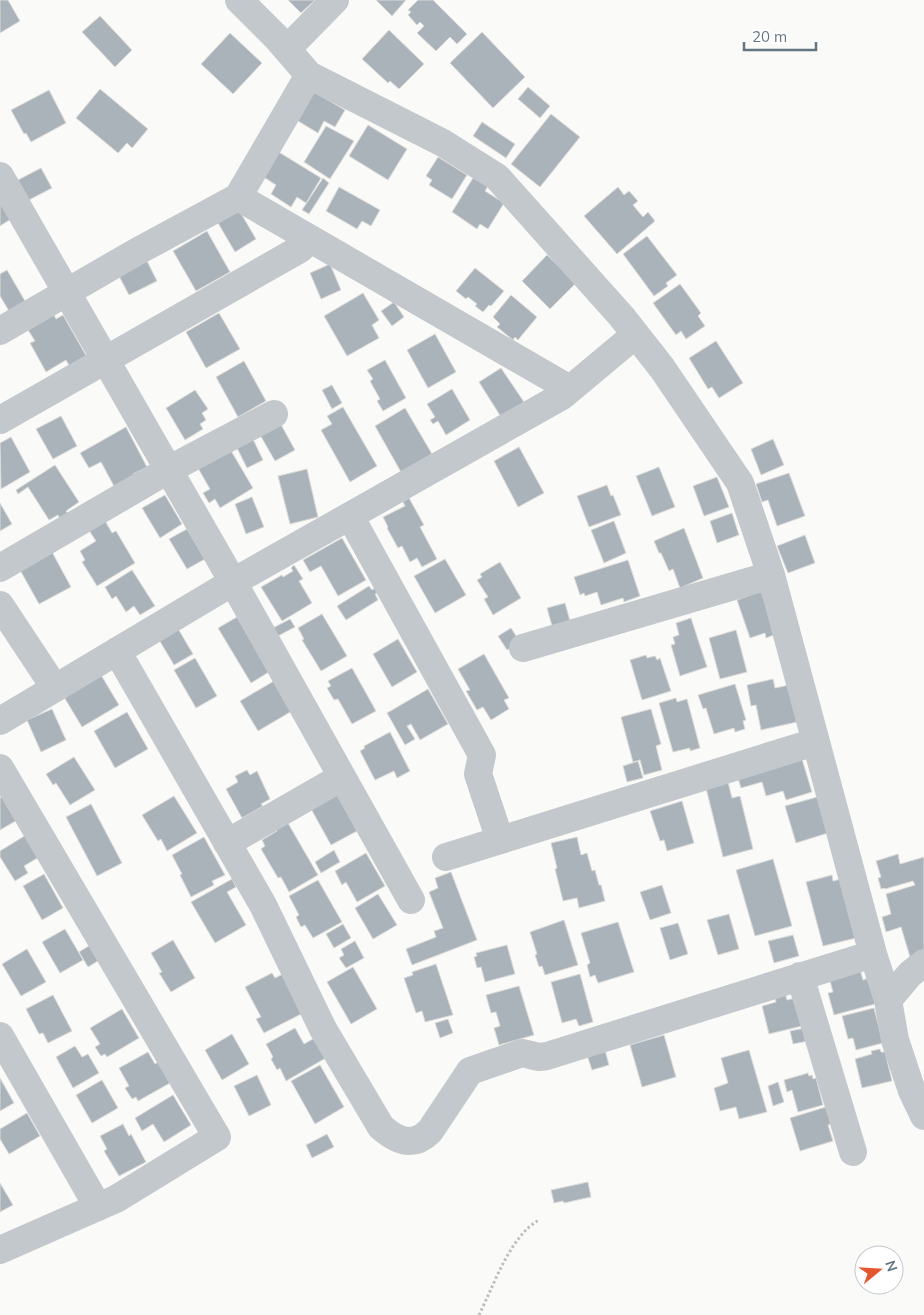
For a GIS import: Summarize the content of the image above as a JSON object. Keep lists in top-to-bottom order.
{
  "scale_bar": "20 m",
  "north": "right"
}
